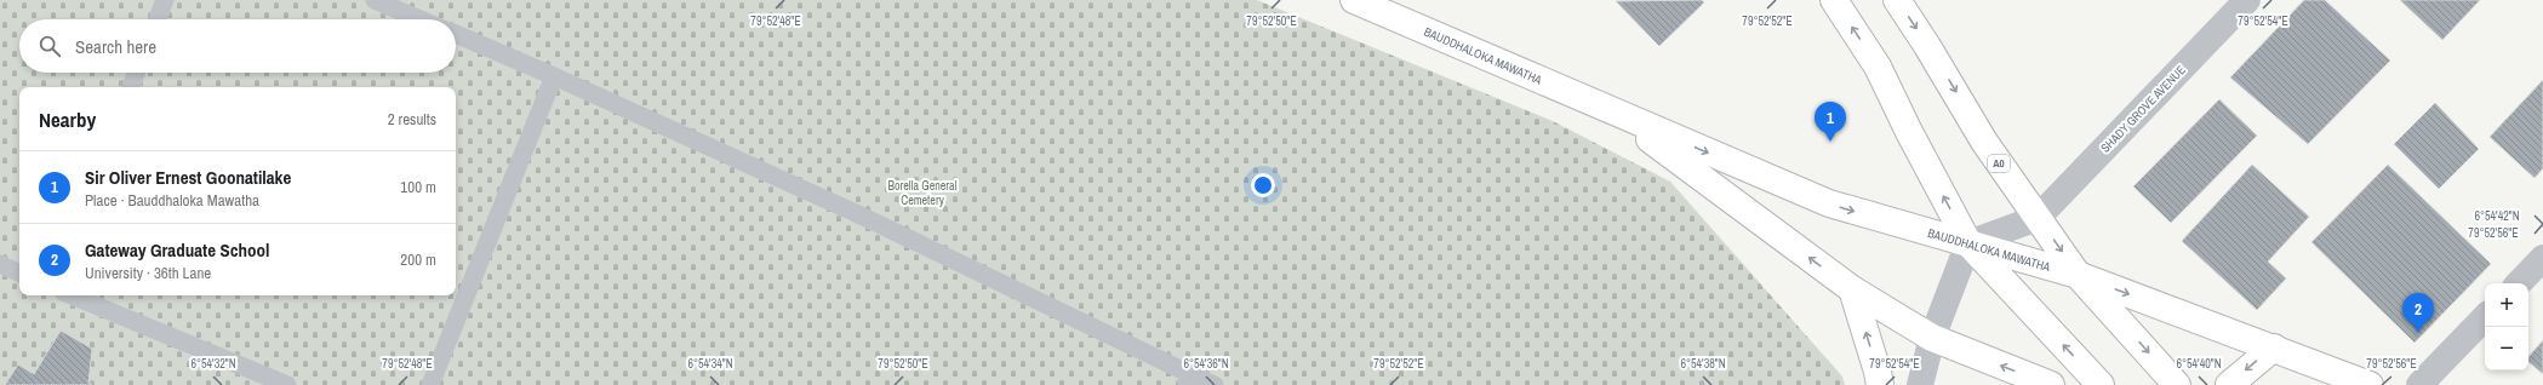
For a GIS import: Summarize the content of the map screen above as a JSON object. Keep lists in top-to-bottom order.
{
  "streets": {
    "main road": ["BAUDDHALOKA MAWATHA", "A0"],
    "street": ["SHADY GROVE AVENUE"]
  },
  "crossings": [
    ["BAUDDHALOKA MAWATHA", "A0"],
    ["SHADY GROVE AVENUE", "A0"]
  ],
  "parks": ["Borella General Cemetery"],
  "page": {
    "search": "Search here",
    "heading": ["Nearby", "2 results"],
    "pins": ["1", "2"],
    "list": [
      {
        "mark": "1",
        "name": "Sir Oliver Ernest Goonatilake",
        "note": "Place · Bauddhaloka Mawatha",
        "value": "100 m"
      },
      {
        "mark": "2",
        "name": "Gateway Graduate School",
        "note": "University · 36th Lane",
        "value": "200 m"
      }
    ],
    "map_buttons": ["+", "−"]
  },
  "coordinates": [
    "79°52'48\"E",
    "79°52'50\"E",
    "79°52'52\"E",
    "79°52'54\"E",
    "6°54'42\"N",
    "79°52'56\"E",
    "6°54'32\"N",
    "6°54'34\"N",
    "6°54'36\"N",
    "6°54'38\"N",
    "6°54'40\"N"
  ]
}
